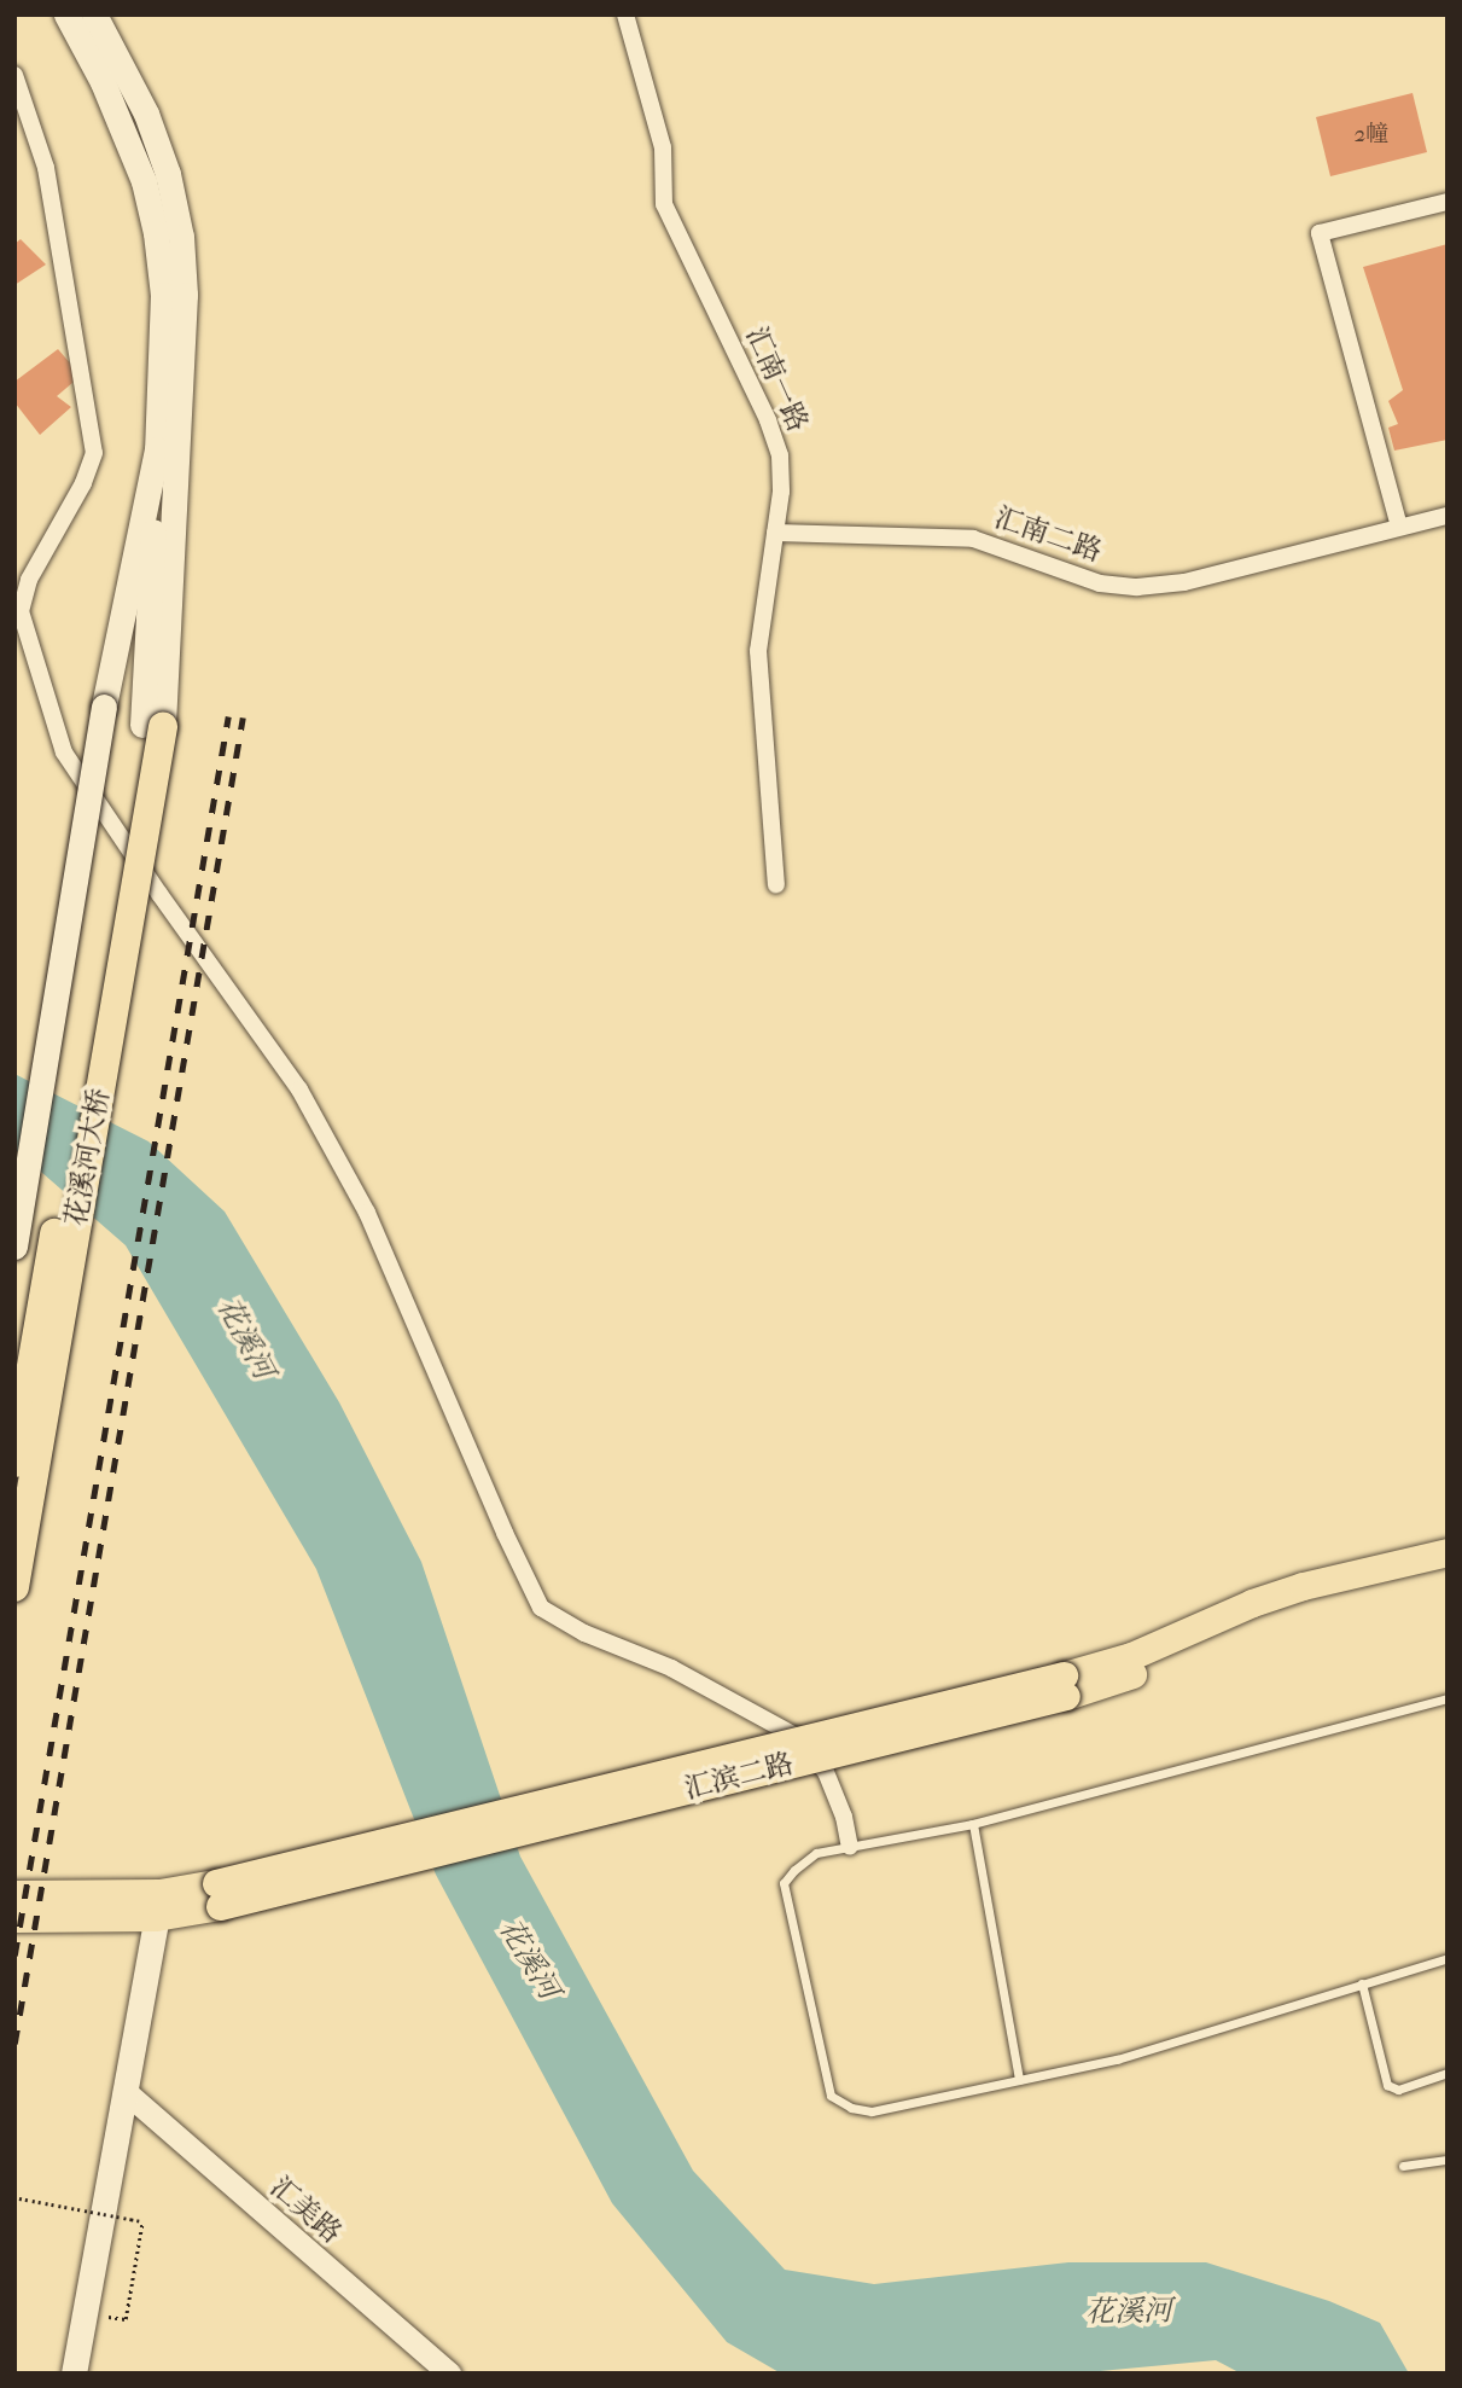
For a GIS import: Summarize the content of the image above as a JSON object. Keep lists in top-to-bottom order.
{
  "streets": {
    "highway": ["花溪河大桥"],
    "main road": ["汇滨二路"],
    "street": ["汇南一路", "汇南二路", "汇美路"]
  },
  "crossings": [
    ["汇南一路", "汇南二路"]
  ],
  "water": ["花溪河"],
  "house_numbers": ["2幢"]
}
